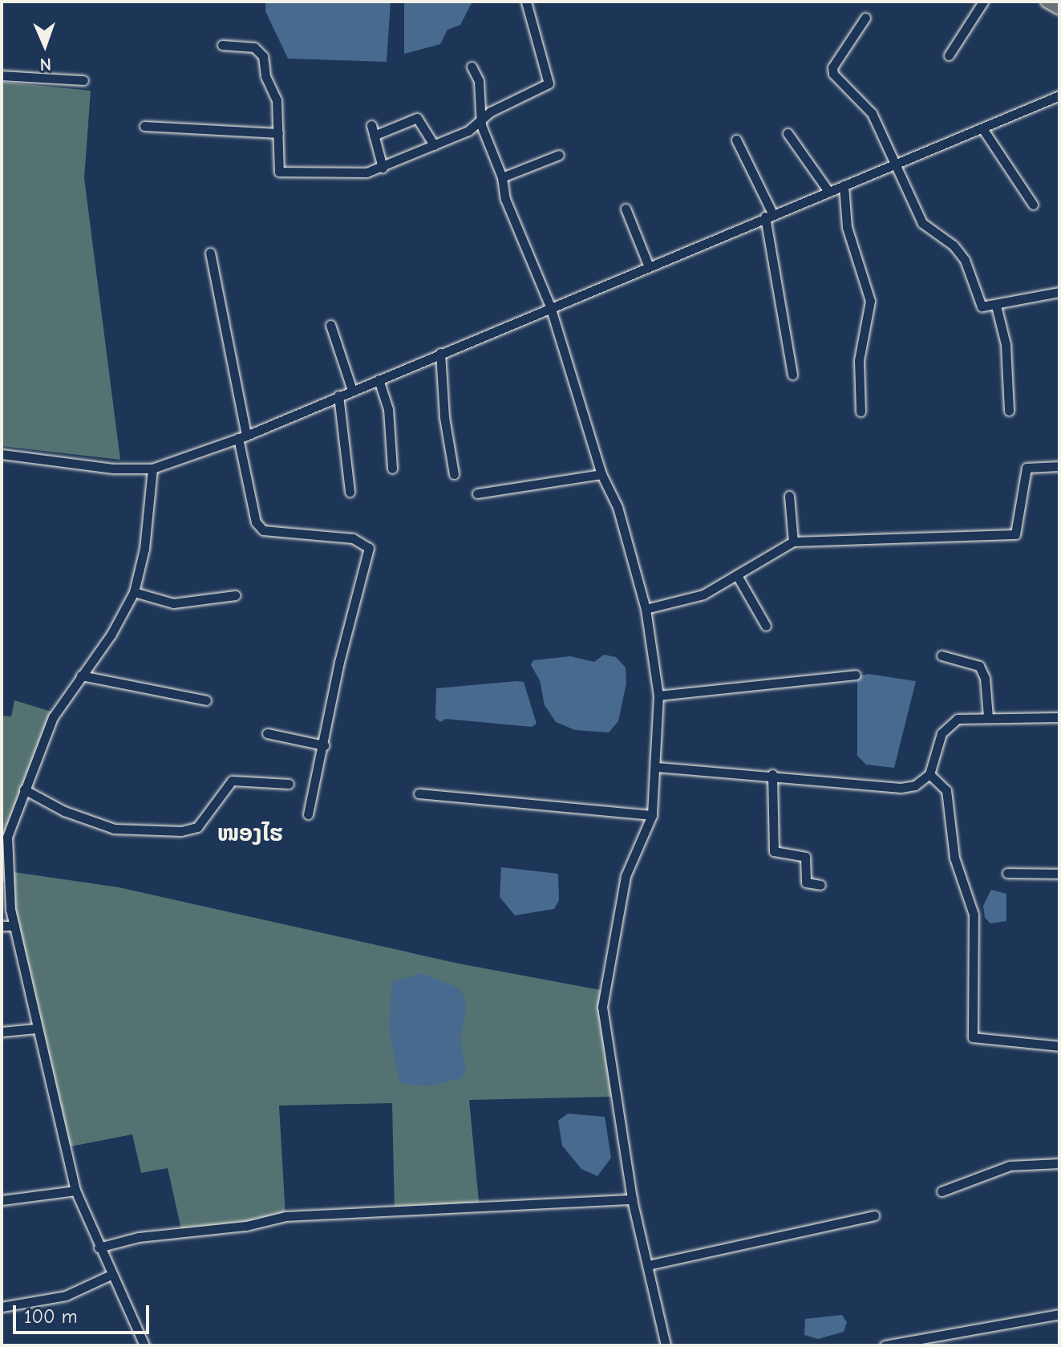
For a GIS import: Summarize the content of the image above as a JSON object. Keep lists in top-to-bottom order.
{
  "districts": ["ໜອງໄຮ"],
  "scale_bar": "100 m",
  "north": "bottom"
}
